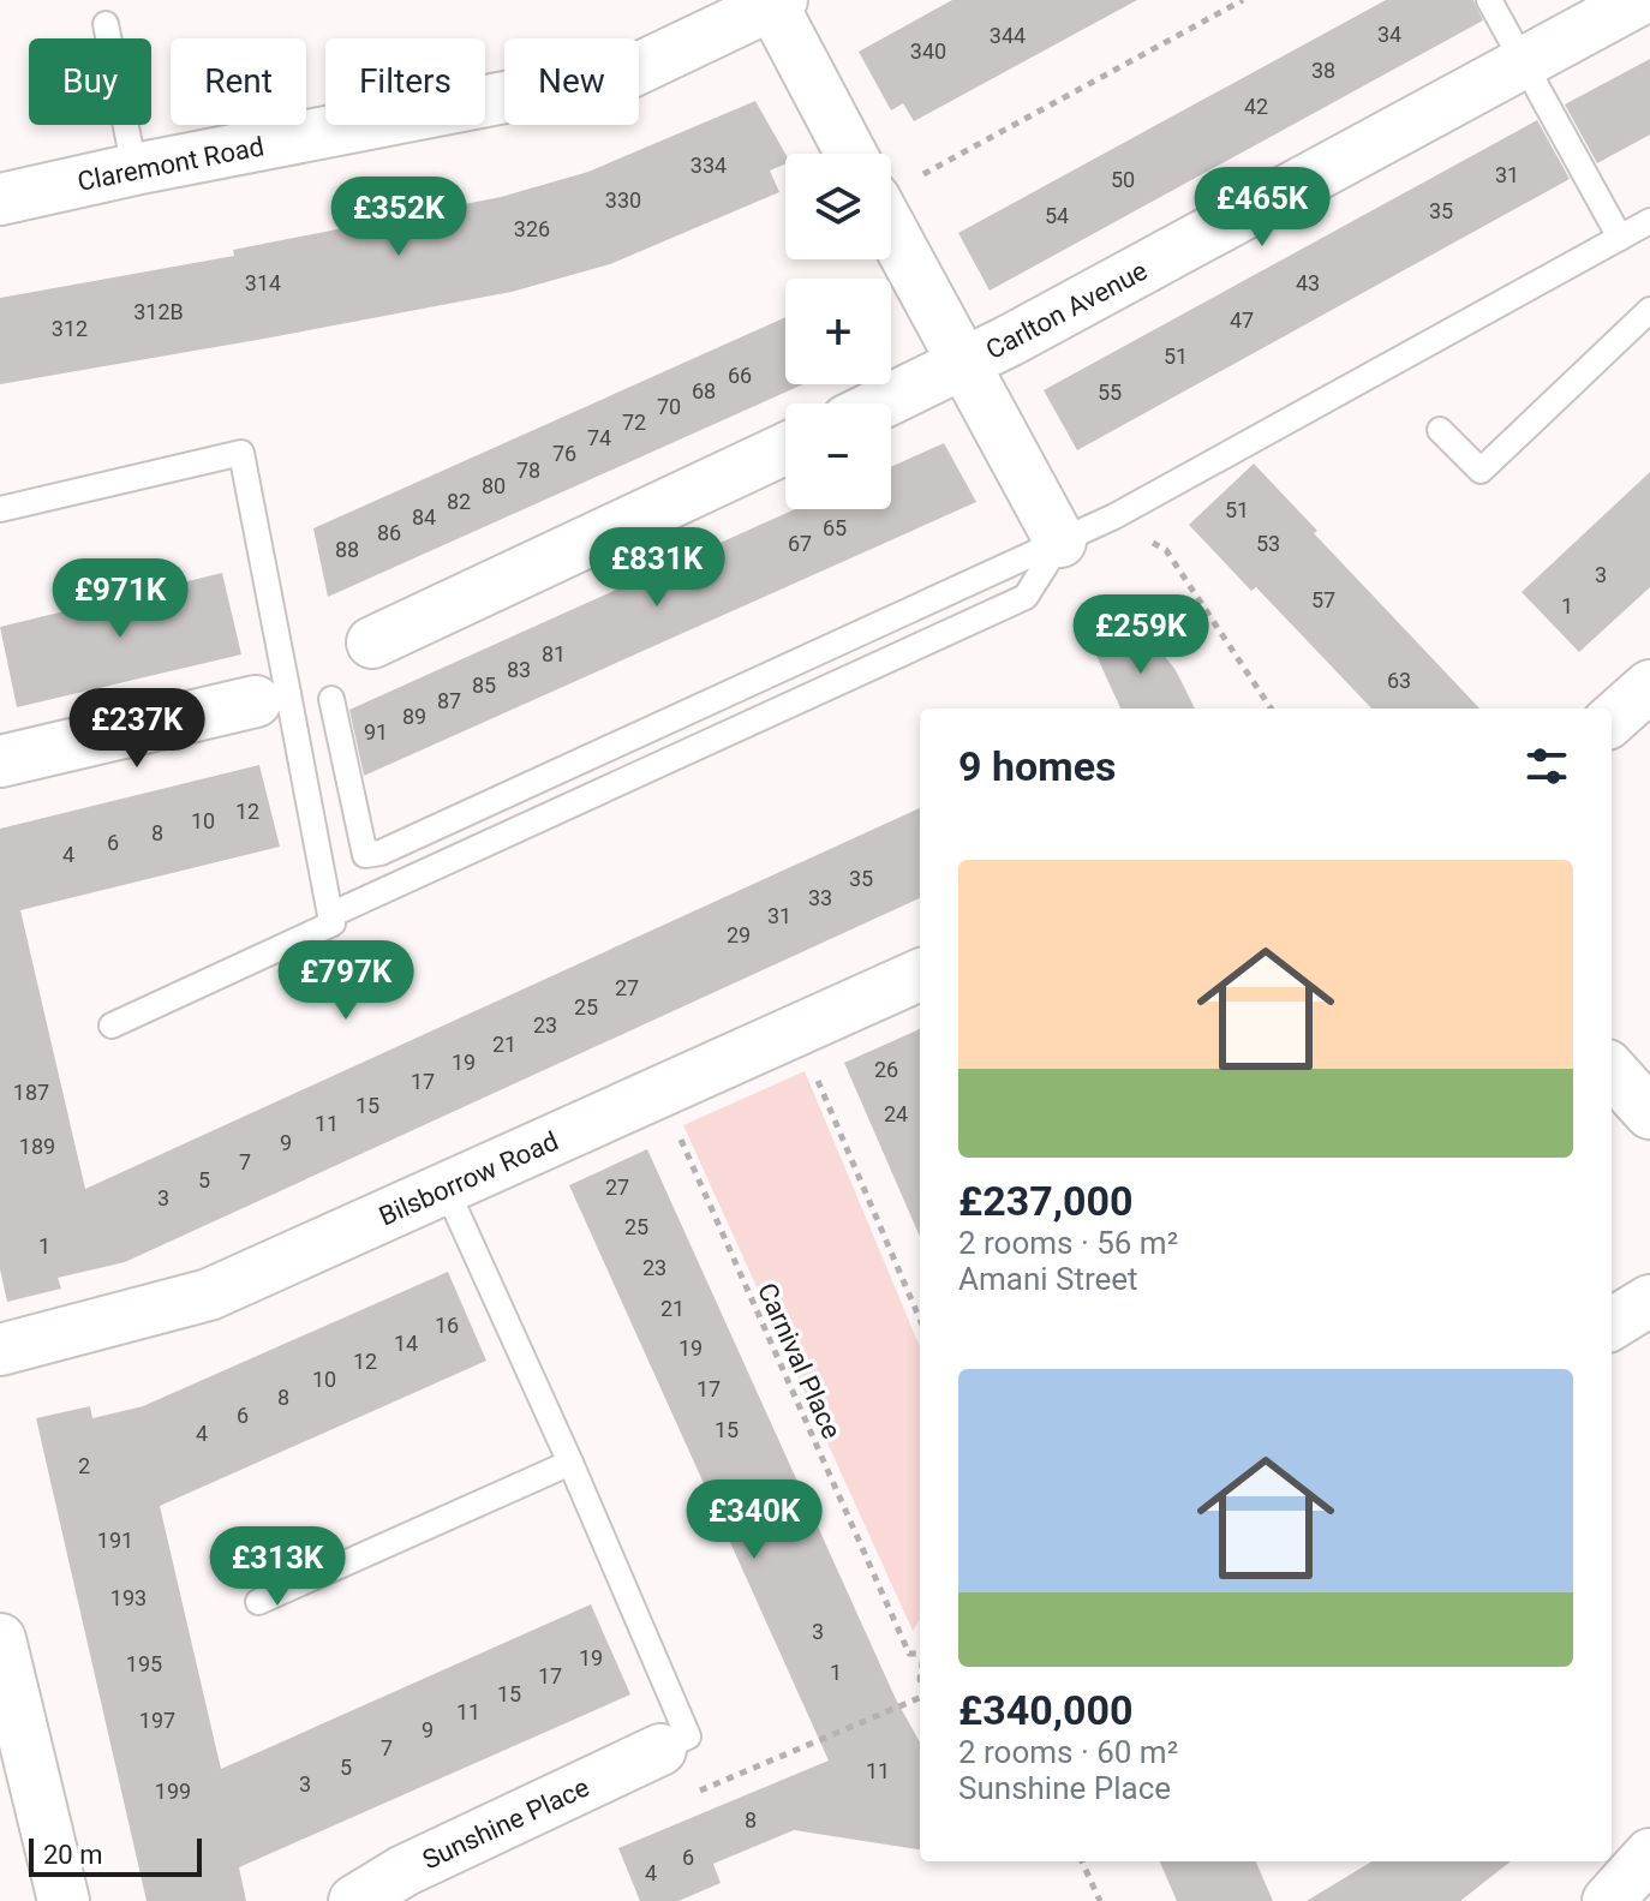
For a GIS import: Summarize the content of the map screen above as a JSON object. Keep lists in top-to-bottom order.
{
  "streets": {
    "street": [
      "Claremont Road",
      "Carlton Avenue",
      "Bilsborrow Road",
      "Sunshine Place"
    ],
    "path": ["Carnival Place"]
  },
  "house_numbers": [
    "34",
    "344",
    "340",
    "38",
    "42",
    "334",
    "31",
    "50",
    "330",
    "35",
    "54",
    "326",
    "314",
    "43",
    "312B",
    "47",
    "312",
    "51",
    "66",
    "68",
    "55",
    "70",
    "72",
    "74",
    "76",
    "78",
    "80",
    "82",
    "51",
    "84",
    "65",
    "86",
    "67",
    "53",
    "88",
    "3",
    "57",
    "1",
    "81",
    "83",
    "63",
    "85",
    "87",
    "89",
    "91",
    "12",
    "10",
    "8",
    "6",
    "4",
    "35",
    "33",
    "31",
    "29",
    "27",
    "25",
    "23",
    "21",
    "19",
    "26",
    "17",
    "187",
    "15",
    "24",
    "11",
    "9",
    "189",
    "7",
    "5",
    "27",
    "3",
    "25",
    "1",
    "23",
    "21",
    "16",
    "14",
    "19",
    "12",
    "10",
    "17",
    "8",
    "6",
    "15",
    "4",
    "2",
    "191",
    "193",
    "3",
    "19",
    "195",
    "1",
    "17",
    "15",
    "11",
    "197",
    "9",
    "7",
    "5",
    "11",
    "3",
    "199",
    "8",
    "6",
    "4"
  ],
  "scale_bar": "20 m",
  "page": {
    "chip": [
      "Buy",
      "Rent",
      "Filters",
      "New"
    ],
    "map_buttons": ["+", "−"],
    "price": [
      "£465K",
      "£352K",
      "£831K",
      "£971K",
      "£259K",
      "£237K",
      "£797K",
      "£340K",
      "£313K"
    ],
    "heading": "9 homes",
    "list": [
      {
        "name": "£237,000",
        "note": "2 rooms · 56 m² · Amani Street"
      },
      {
        "name": "£340,000",
        "note": "2 rooms · 60 m² · Sunshine Place"
      }
    ],
    "scale": "20 m"
  }
}
